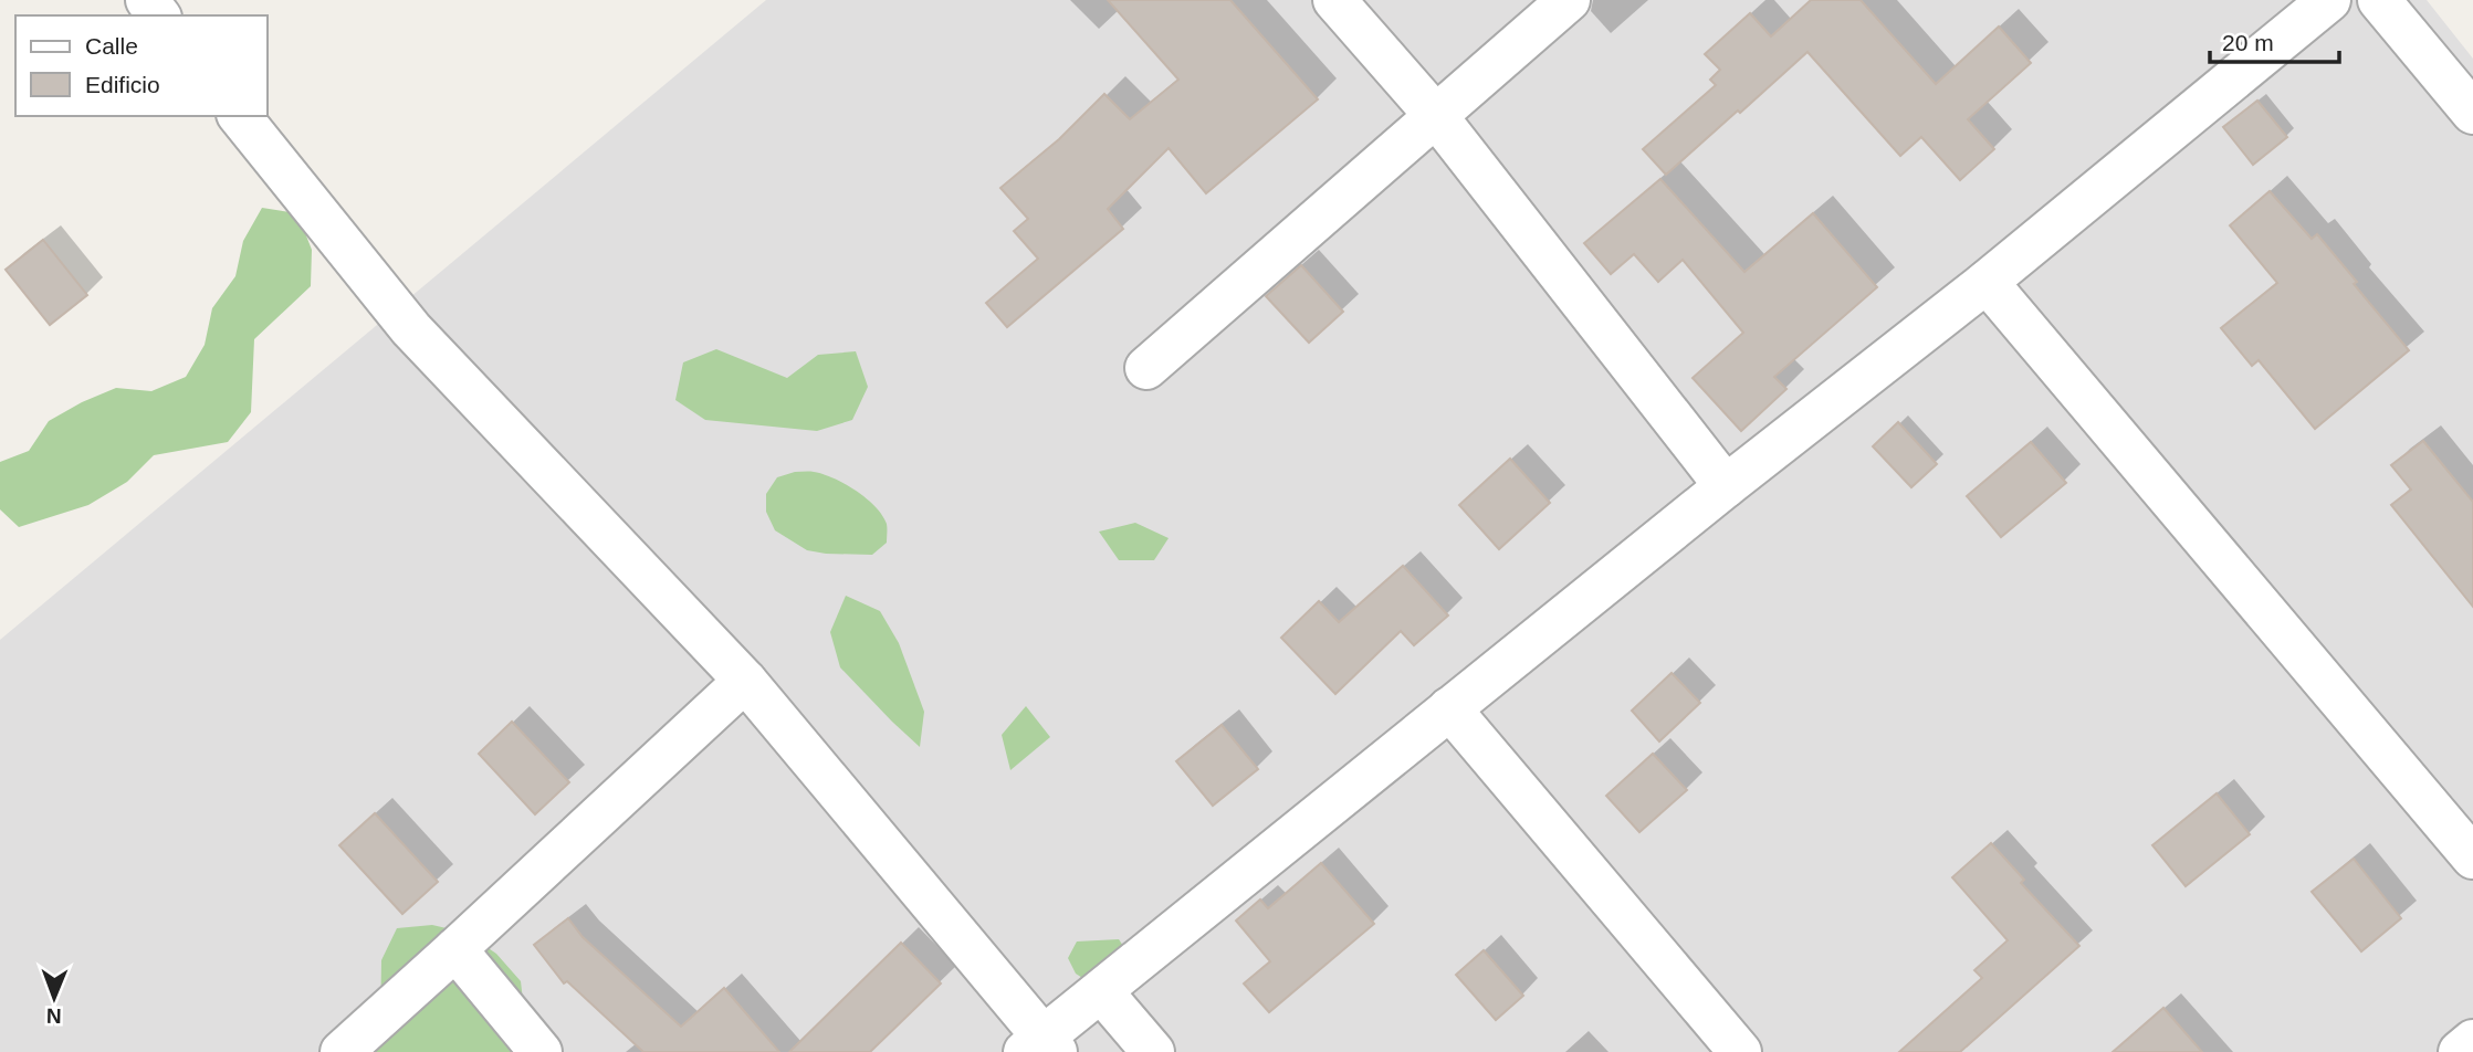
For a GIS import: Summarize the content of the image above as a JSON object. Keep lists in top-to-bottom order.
{
  "legend": ["Calle", "Edificio"],
  "scale_bar": "20 m",
  "north": "bottom"
}
